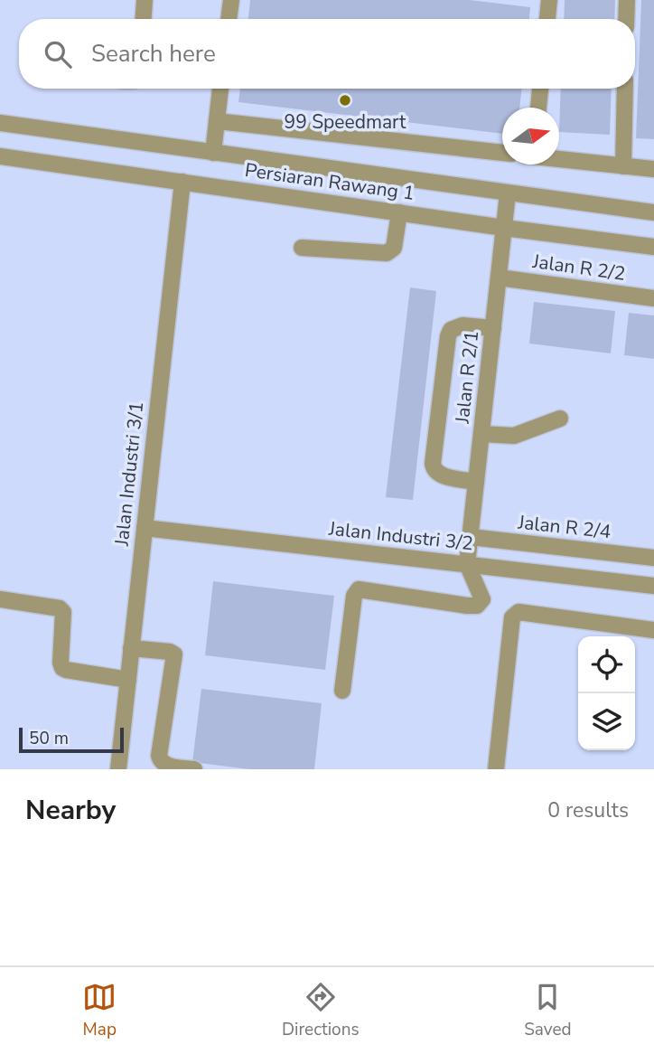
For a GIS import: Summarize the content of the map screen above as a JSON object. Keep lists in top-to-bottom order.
{
  "streets": {
    "street": [
      "Persiaran Rawang 1",
      "Jalan R 2/2",
      "Jalan R 2/1",
      "Jalan Industri 3/1",
      "Jalan R 2/4",
      "Jalan Industri 3/2"
    ]
  },
  "crossings": [
    ["Persiaran Rawang 1", "Jalan R 2/1"],
    ["Persiaran Rawang 1", "Jalan Industri 3/1"],
    ["Jalan R 2/2", "Jalan R 2/1"],
    ["Jalan R 2/1", "Jalan R 2/4"],
    ["Jalan R 2/1", "Jalan Industri 3/2"],
    ["Jalan Industri 3/1", "Jalan Industri 3/2"]
  ],
  "places": ["99 Speedmart"],
  "scale_bar": "50 m",
  "north": "right",
  "page": {
    "search": "Search here",
    "scale": "50 m",
    "heading": ["Nearby", "0 results"],
    "nav": ["Map", "Directions", "Saved"]
  }
}
